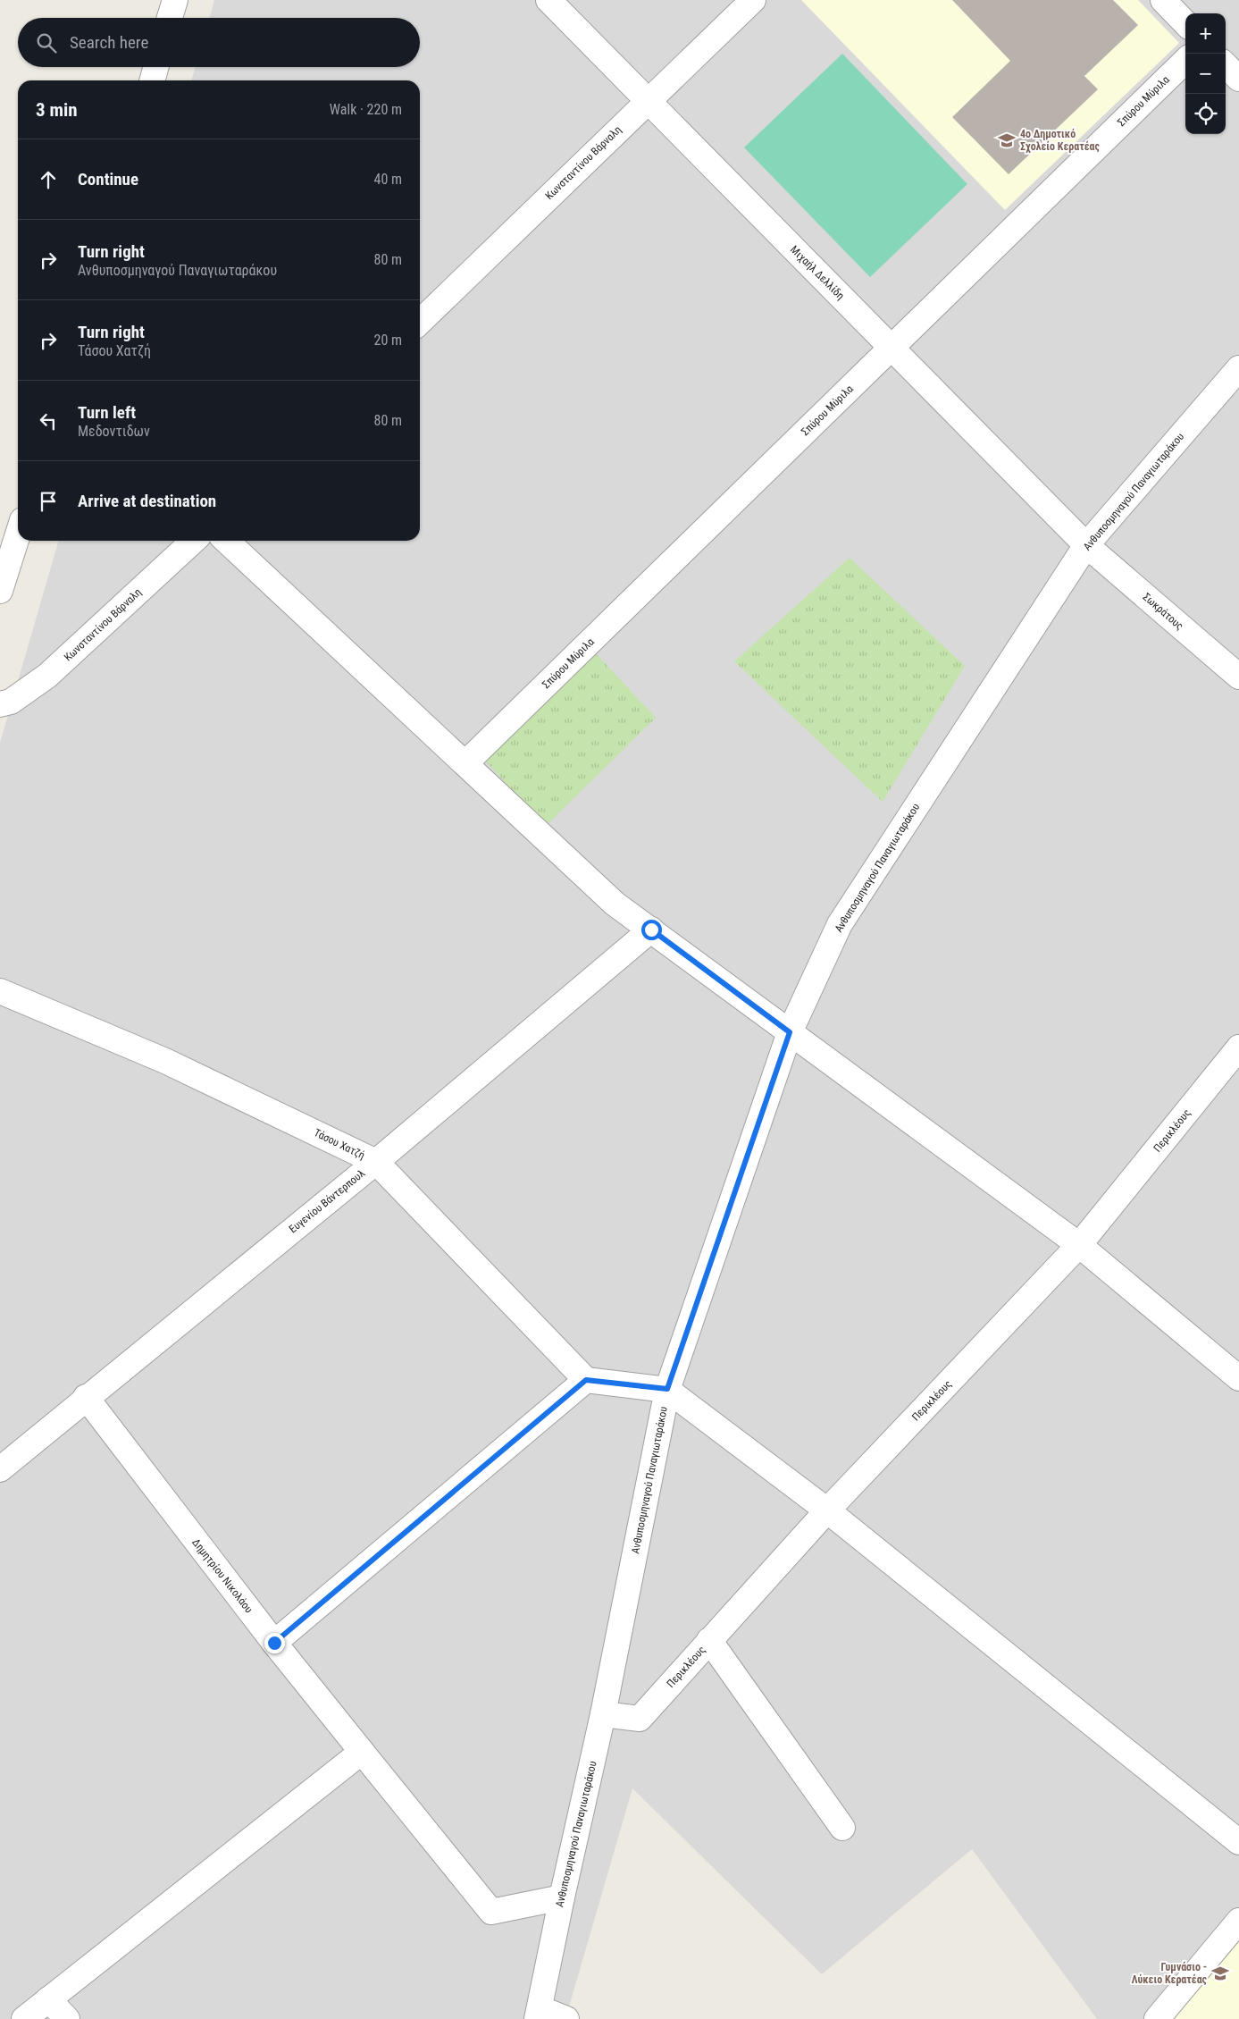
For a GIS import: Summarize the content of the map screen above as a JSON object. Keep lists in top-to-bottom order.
{
  "streets": {
    "street": [
      "Σπύρου Μύριλα",
      "Κωνσταντίνου Βάρναλη",
      "Μιχαήλ Δελλίδη",
      "Ανθυποσμηναγού Παναγιωταράκου",
      "Σωκράτους",
      "Περικλέους",
      "Τάσου Χατζή",
      "Ευγενίου Βάντερπουλ",
      "Δημητρίου Νικολάου"
    ]
  },
  "crossings": [
    ["Σπύρου Μύριλα", "Μιχαήλ Δελλίδη"],
    ["Κωνσταντίνου Βάρναλη", "Μιχαήλ Δελλίδη"],
    ["Μιχαήλ Δελλίδη", "Ανθυποσμηναγού Παναγιωταράκου"],
    ["Μιχαήλ Δελλίδη", "Σωκράτους"],
    ["Ανθυποσμηναγού Παναγιωταράκου", "Σωκράτους"],
    ["Ανθυποσμηναγού Παναγιωταράκου", "Περικλέους"],
    ["Ανθυποσμηναγού Παναγιωταράκου", "Δημητρίου Νικολάου"],
    ["Τάσου Χατζή", "Ευγενίου Βάντερπουλ"],
    ["Ευγενίου Βάντερπουλ", "Δημητρίου Νικολάου"]
  ],
  "places": {
    "school or university": ["4ο Δημοτικό Σχολείο Κερατέας", "Γυμνάσιο - Λύκειο Κερατέας"]
  },
  "page": {
    "map_buttons": ["+", "−"],
    "search": "Search here",
    "heading": ["3 min", "Walk · 220 m"],
    "list": [
      ["Continue", "40 m"],
      ["Turn right", "Ανθυποσμηναγού Παναγιωταράκου", "80 m"],
      ["Turn right", "Τάσου Χατζή", "20 m"],
      ["Turn left", "Μεδοντιδων", "80 m"],
      "Arrive at destination"
    ]
  }
}
